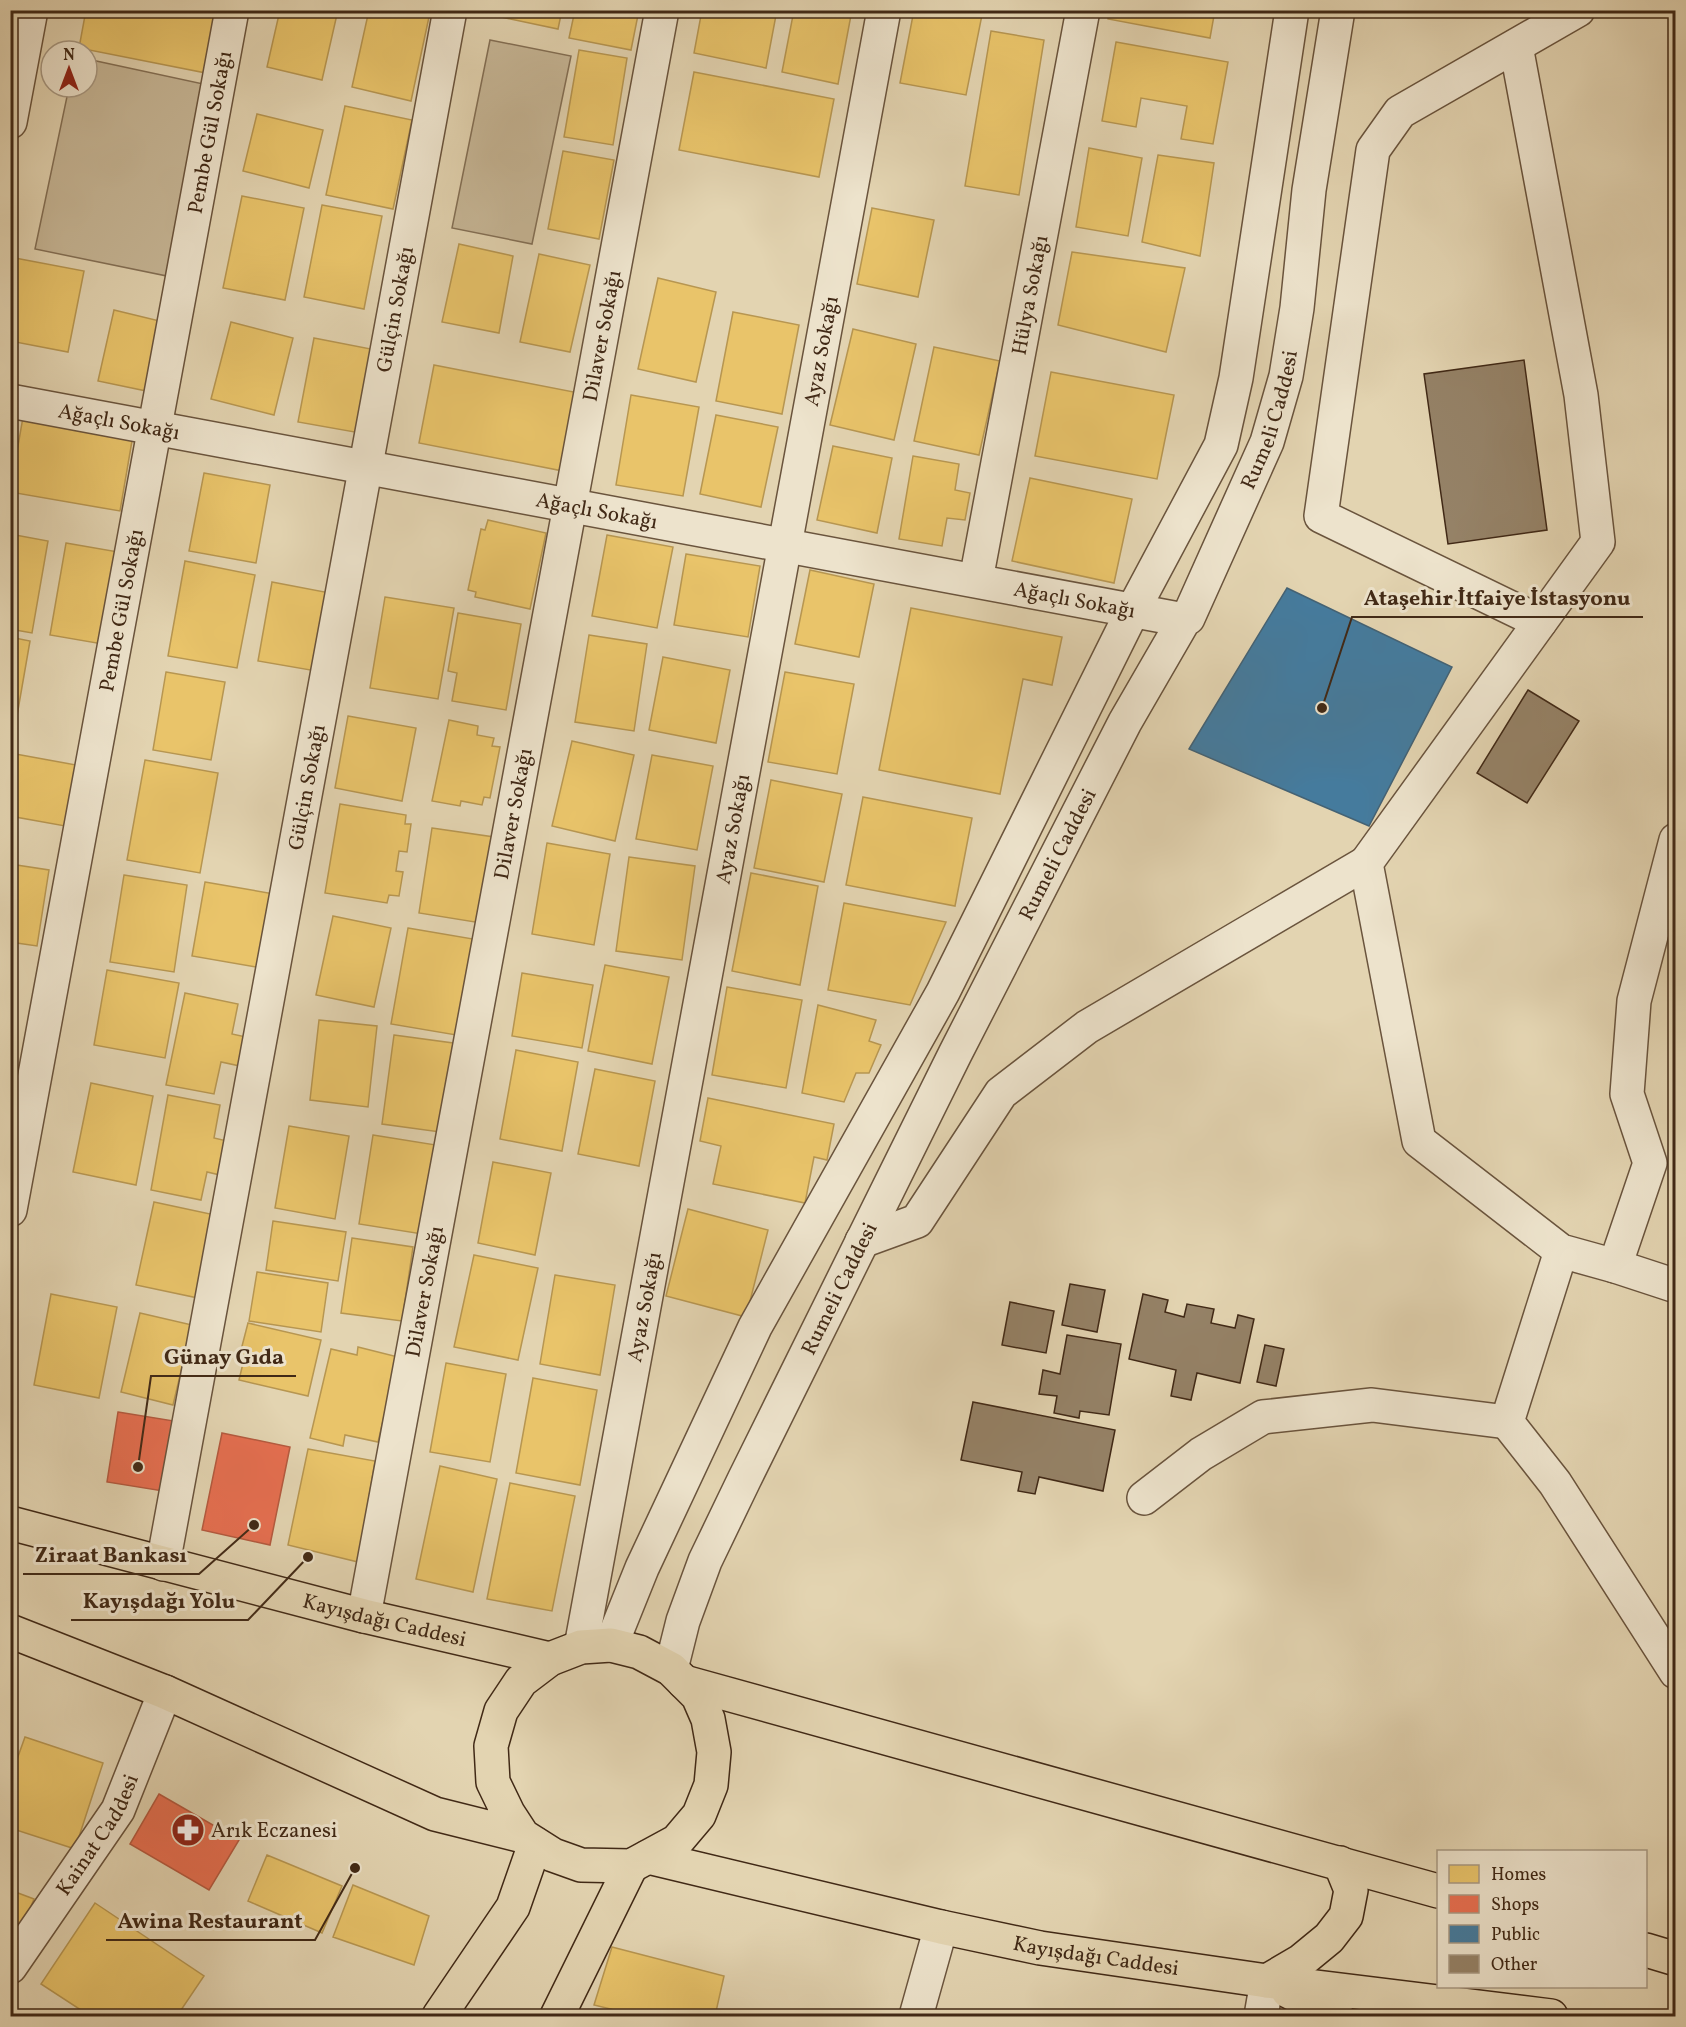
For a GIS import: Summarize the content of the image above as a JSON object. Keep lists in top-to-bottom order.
{
  "streets": {
    "main road": ["Kayışdağı Caddesi"],
    "street": [
      "Pembe Gül Sokağı",
      "Hülya Sokağı",
      "Gülçin Sokağı",
      "Dilaver Sokağı",
      "Ayaz Sokağı",
      "Rumeli Caddesi",
      "Ağaçlı Sokağı",
      "Kainat Caddesi"
    ]
  },
  "crossings": [
    ["Pembe Gül Sokağı", "Ağaçlı Sokağı"],
    ["Hülya Sokağı", "Ağaçlı Sokağı"],
    ["Gülçin Sokağı", "Ağaçlı Sokağı"],
    ["Gülçin Sokağı", "Kayışdağı Caddesi"],
    ["Dilaver Sokağı", "Ağaçlı Sokağı"],
    ["Dilaver Sokağı", "Kayışdağı Caddesi"],
    ["Ayaz Sokağı", "Rumeli Caddesi"],
    ["Ayaz Sokağı", "Ağaçlı Sokağı"],
    ["Ayaz Sokağı", "Kayışdağı Caddesi"],
    ["Rumeli Caddesi", "Ağaçlı Sokağı"],
    ["Rumeli Caddesi", "Kayışdağı Caddesi"],
    ["Kayışdağı Caddesi", "Kainat Caddesi"]
  ],
  "places": {
    "other": [
      "Ataşehir İtfaiye İstasyonu",
      "Günay Gıda",
      "Ziraat Bankası",
      "Kayışdağı Yolu",
      "Awina Restaurant"
    ],
    "pharmacy": ["Arık Eczanesi"]
  },
  "legend": [
    "Homes",
    "Shops",
    "Public",
    "Other"
  ],
  "north": "top"
}
